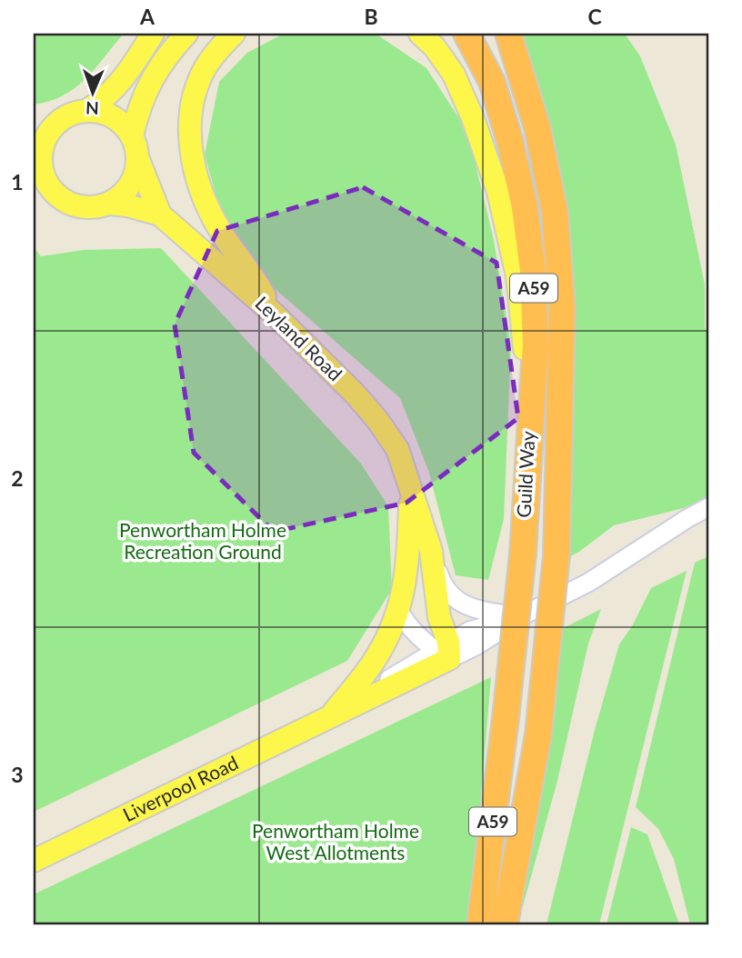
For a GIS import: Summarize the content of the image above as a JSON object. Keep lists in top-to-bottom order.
{
  "streets": {
    "highway": ["A59", "Guild Way"],
    "main road": ["Leyland Road", "Liverpool Road"]
  },
  "crossings": [
    ["Leyland Road", "Liverpool Road"]
  ],
  "parks": ["Penwortham Holme Recreation Ground", "Penwortham Holme West Allotments"],
  "north": "bottom",
  "grid": {
    "columns": ["A", "B", "C"],
    "rows": ["1", "2", "3"]
  }
}
